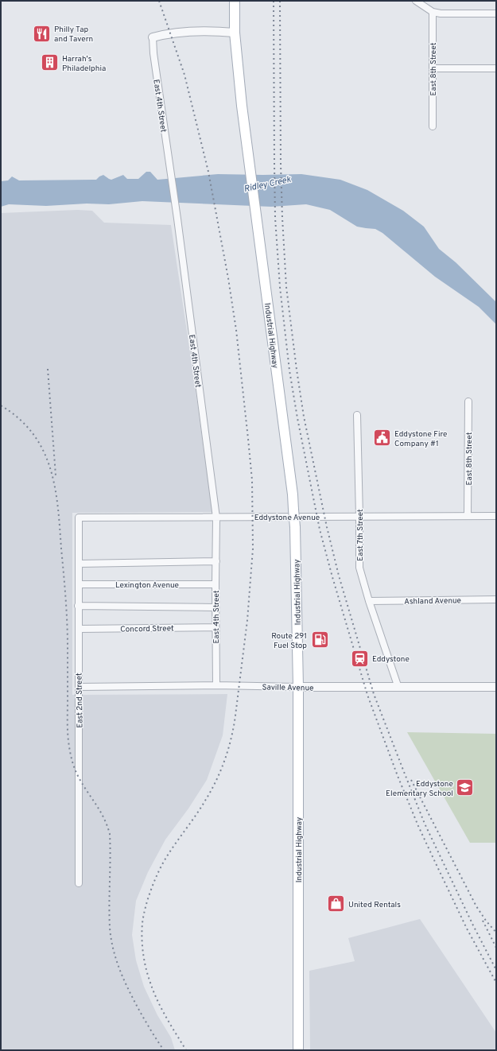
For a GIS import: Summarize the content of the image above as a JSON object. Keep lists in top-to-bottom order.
{
  "streets": {
    "main road": ["Industrial Highway"],
    "street": [
      "East 8th Street",
      "East 4th Street",
      "Eddystone Avenue",
      "East 7th Street",
      "Lexington Avenue",
      "Ashland Avenue",
      "Concord Street",
      "Saville Avenue",
      "East 2nd Street"
    ]
  },
  "crossings": [
    ["East 8th Street", "Eddystone Avenue"],
    ["East 4th Street", "Eddystone Avenue"],
    ["East 4th Street", "Lexington Avenue"],
    ["East 4th Street", "Concord Street"],
    ["East 4th Street", "Saville Avenue"],
    ["Industrial Highway", "Saville Avenue"],
    ["Eddystone Avenue", "East 7th Street"],
    ["Eddystone Avenue", "East 2nd Street"],
    ["East 7th Street", "Ashland Avenue"],
    ["East 7th Street", "Saville Avenue"],
    ["Lexington Avenue", "East 2nd Street"],
    ["Concord Street", "East 2nd Street"],
    ["Saville Avenue", "East 2nd Street"]
  ],
  "water": ["Ridley Creek"],
  "places": {
    "restaurant": ["Philly Tap and Tavern"],
    "building": ["Harrah's Philadelphia"],
    "public building": ["Eddystone Fire Company #1"],
    "fuel station": ["Route 291 Fuel Stop"],
    "station": ["Eddystone"],
    "school or university": ["Eddystone Elementary School"],
    "shop": ["United Rentals"]
  }
}
